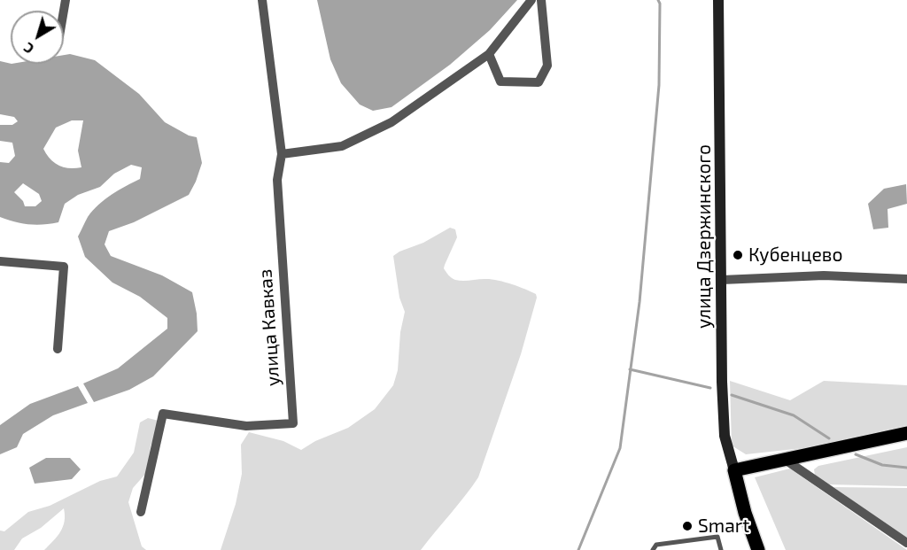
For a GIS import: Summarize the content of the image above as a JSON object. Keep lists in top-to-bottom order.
{
  "streets": {
    "main road": ["улица Дзержинского"],
    "street": ["улица Кавказ"]
  },
  "places": ["Кубенцево", "Smart"],
  "north": "bottom left"
}
